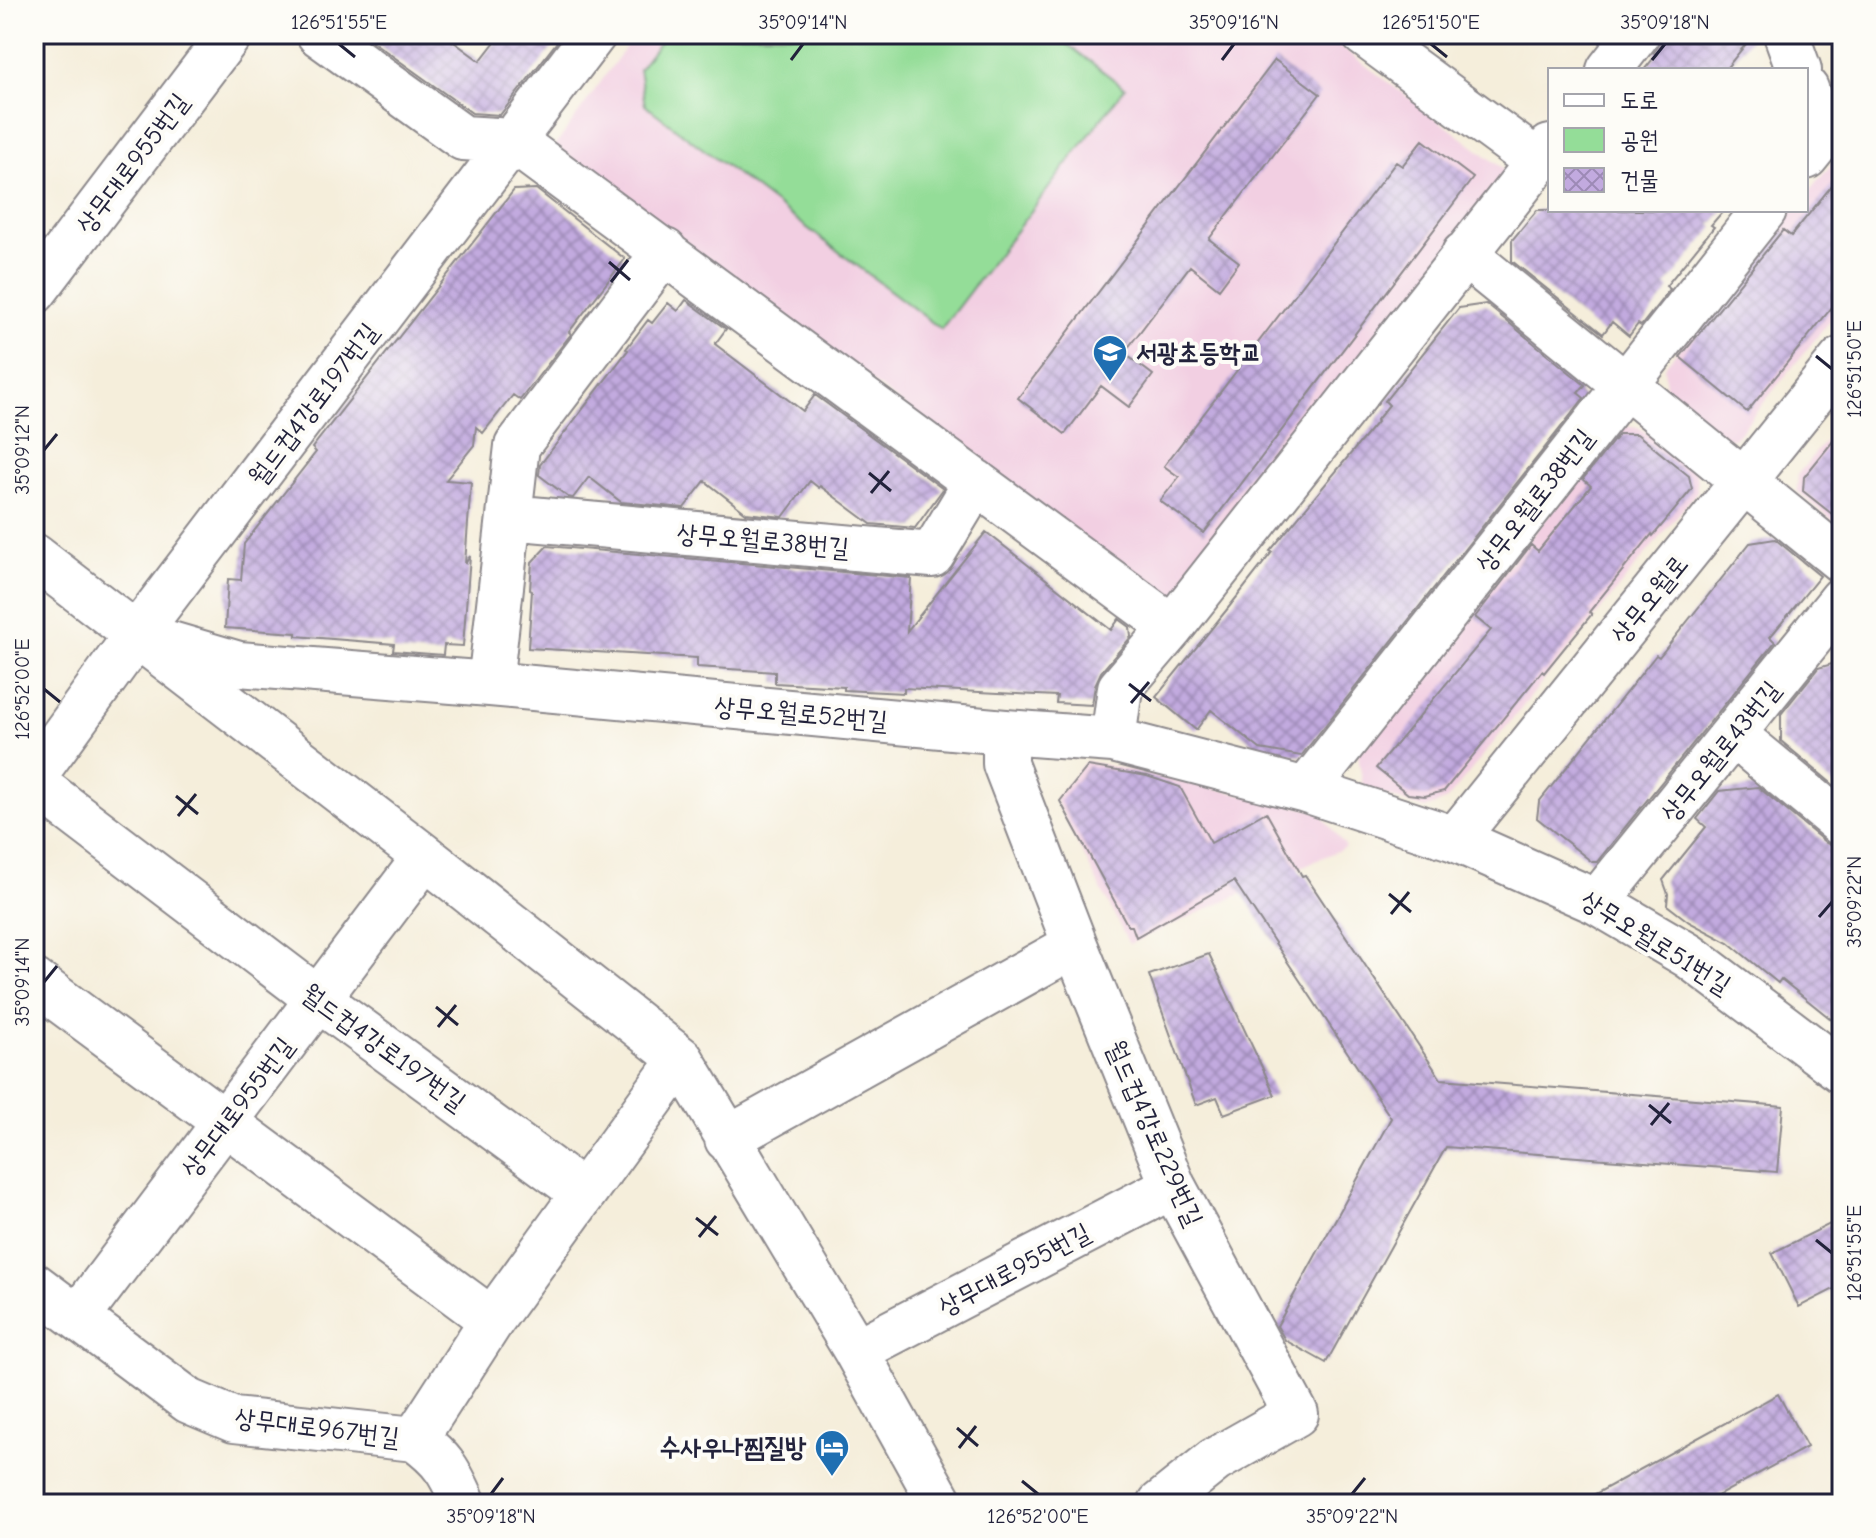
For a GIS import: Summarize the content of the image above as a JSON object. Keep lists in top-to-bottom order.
{
  "streets": {
    "street": [
      "상무대로955번길",
      "월드컵4강로197번길",
      "상무오월로38번길",
      "상무오월로",
      "상무오월로52번길",
      "상무오월로43번길",
      "상무오월로51번길",
      "월드컵4강로229번길",
      "상무대로967번길"
    ]
  },
  "crossings": [
    ["상무대로955번길", "월드컵4강로197번길"],
    ["상무대로955번길", "월드컵4강로229번길"],
    ["상무대로955번길", "상무대로967번길"],
    ["월드컵4강로197번길", "상무오월로52번길"],
    ["상무오월로38번길", "상무오월로52번길"],
    ["상무오월로", "상무오월로52번길"],
    ["상무오월로", "상무오월로51번길"],
    ["상무오월로52번길", "상무오월로51번길"],
    ["상무오월로52번길", "월드컵4강로229번길"],
    ["상무오월로43번길", "상무오월로51번길"]
  ],
  "places": {
    "school or university": ["서광초등학교"],
    "hotel": ["수사우나찜질방"]
  },
  "legend": ["도로", "공원", "건물"],
  "coordinates": [
    "126°51'55\"E",
    "35°09'14\"N",
    "35°09'16\"N",
    "126°51'50\"E",
    "35°09'18\"N",
    "35°09'12\"N",
    "126°52'00\"E",
    "35°09'22\"N"
  ]
}
